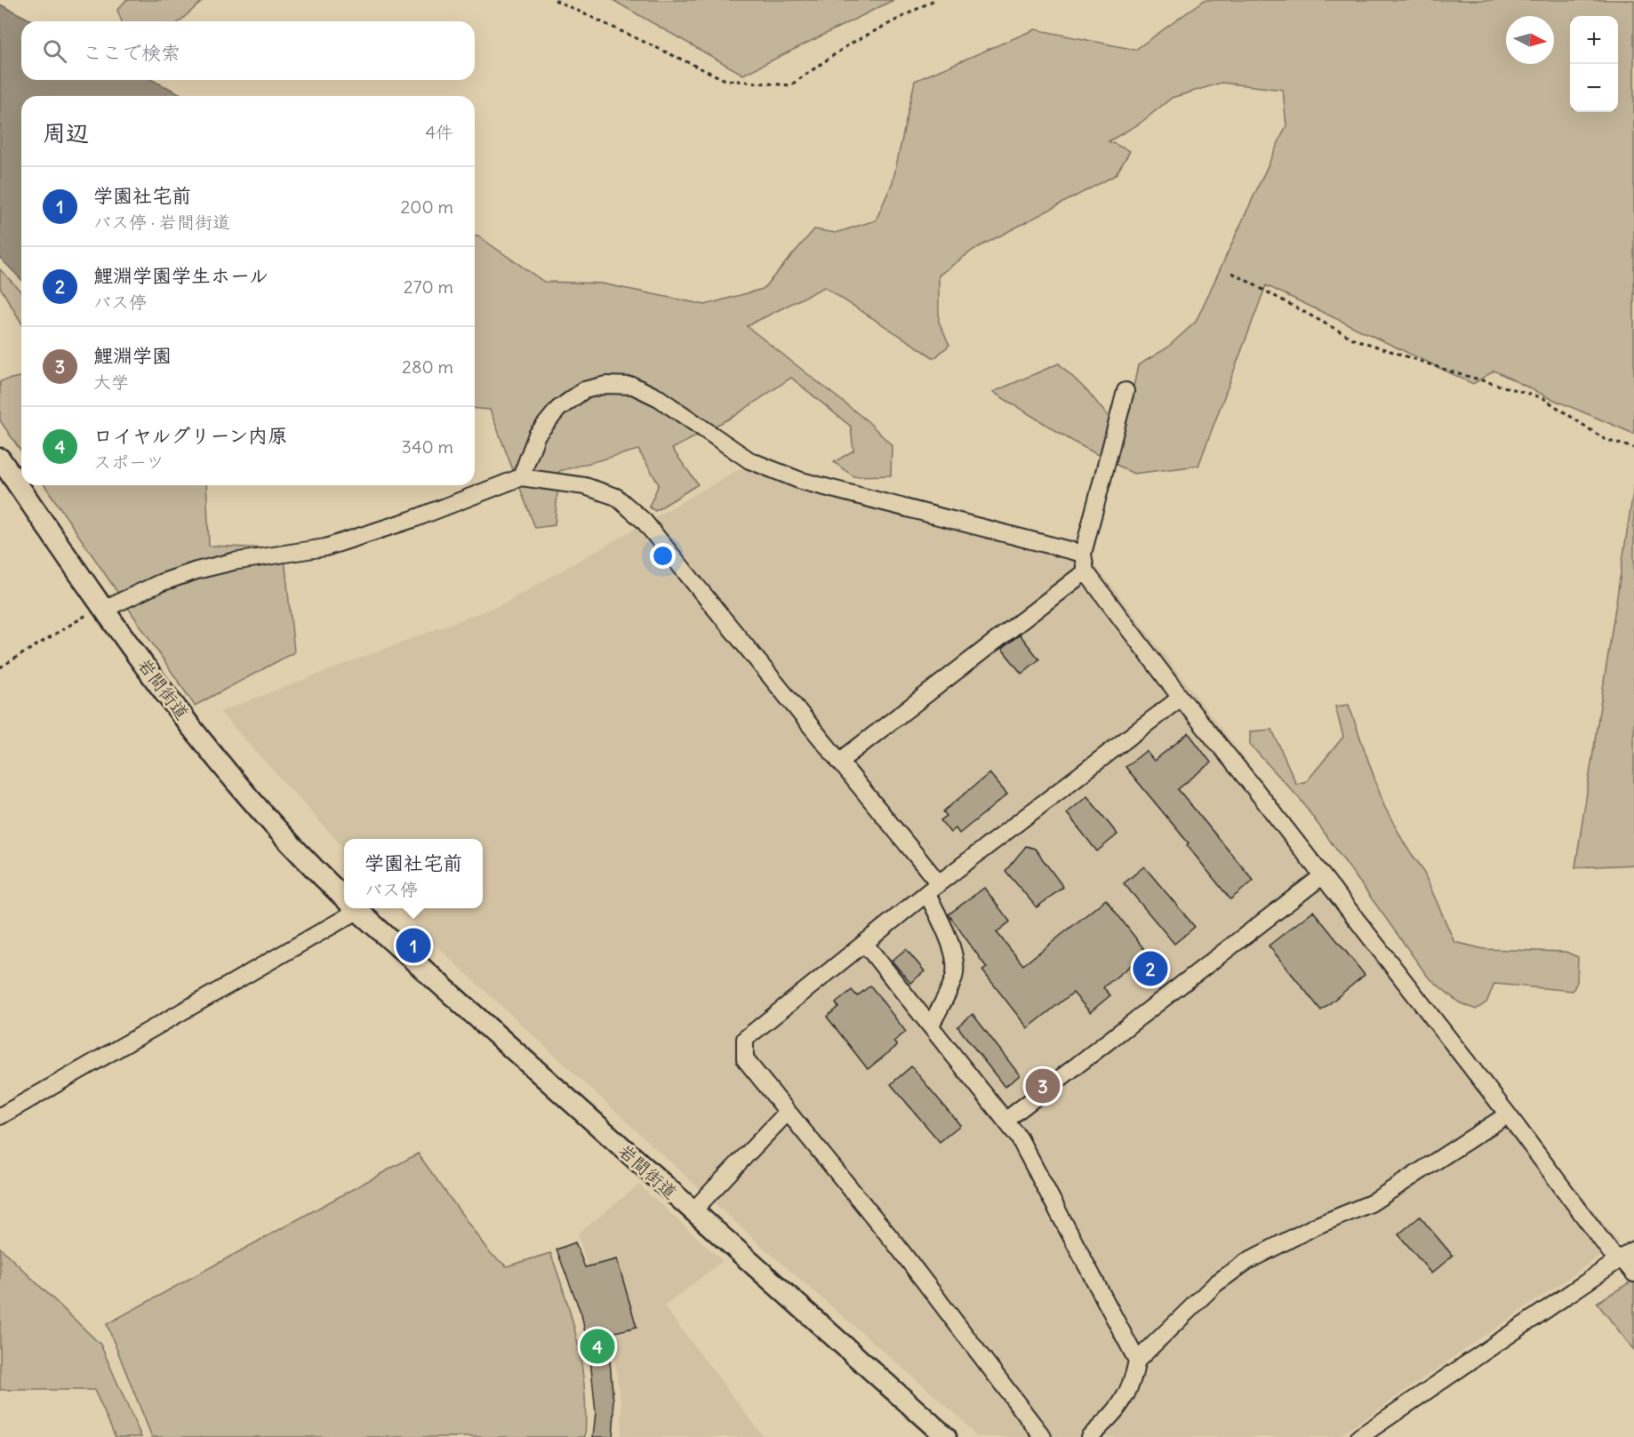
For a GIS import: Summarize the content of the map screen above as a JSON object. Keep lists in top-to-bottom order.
{
  "streets": {
    "main road": ["岩間街道"]
  },
  "north": "right",
  "page": {
    "map_buttons": ["+", "−"],
    "search": "ここで検索",
    "heading": ["周辺", "4件"],
    "list": [
      {
        "mark": "1",
        "name": "学園社宅前",
        "note": "バス停 · 岩間街道",
        "value": "200 m"
      },
      {
        "mark": "2",
        "name": "鯉淵学園学生ホール",
        "note": "バス停",
        "value": "270 m"
      },
      {
        "mark": "3",
        "name": "鯉淵学園",
        "note": "大学",
        "value": "280 m"
      },
      {
        "mark": "4",
        "name": "ロイヤルグリーン内原",
        "note": "スポーツ",
        "value": "340 m"
      }
    ],
    "popup": ["学園社宅前", "バス停"],
    "pins": [
      "1",
      "2",
      "3",
      "4"
    ]
  }
}
